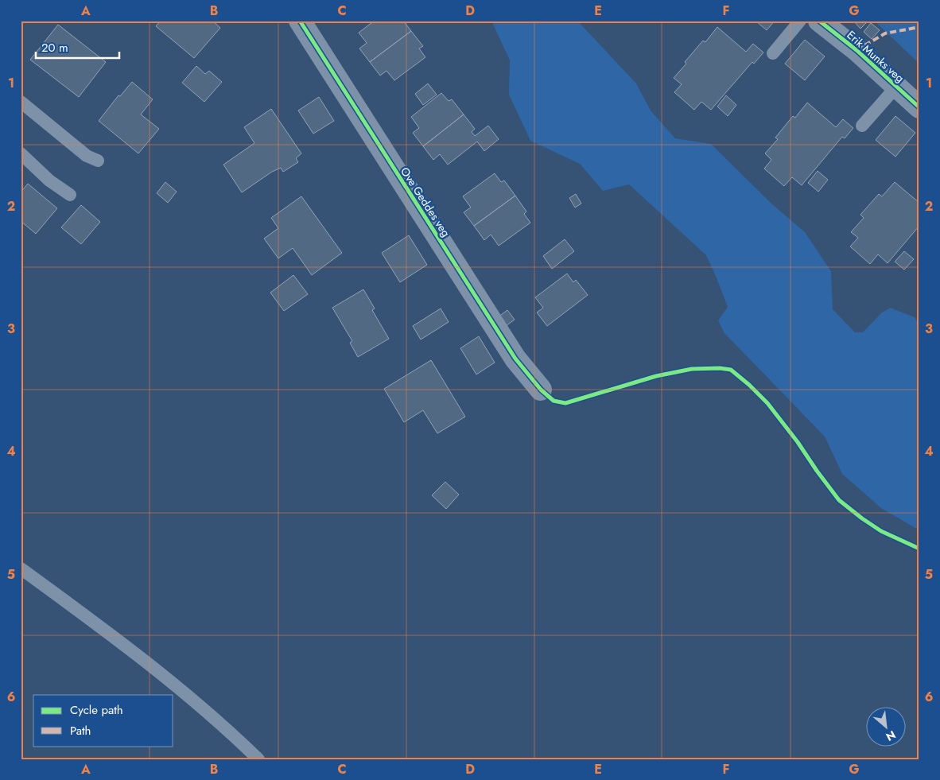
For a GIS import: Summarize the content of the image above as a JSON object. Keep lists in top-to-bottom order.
{
  "streets": {
    "street": ["Erik Munks veg", "Ove Geddes veg"]
  },
  "legend": ["Cycle path", "Path"],
  "scale_bar": "20 m",
  "north": "bottom right",
  "grid": {
    "columns": [
      "A",
      "B",
      "C",
      "D",
      "E",
      "F",
      "G"
    ],
    "rows": [
      "1",
      "2",
      "3",
      "4",
      "5",
      "6"
    ]
  }
}
